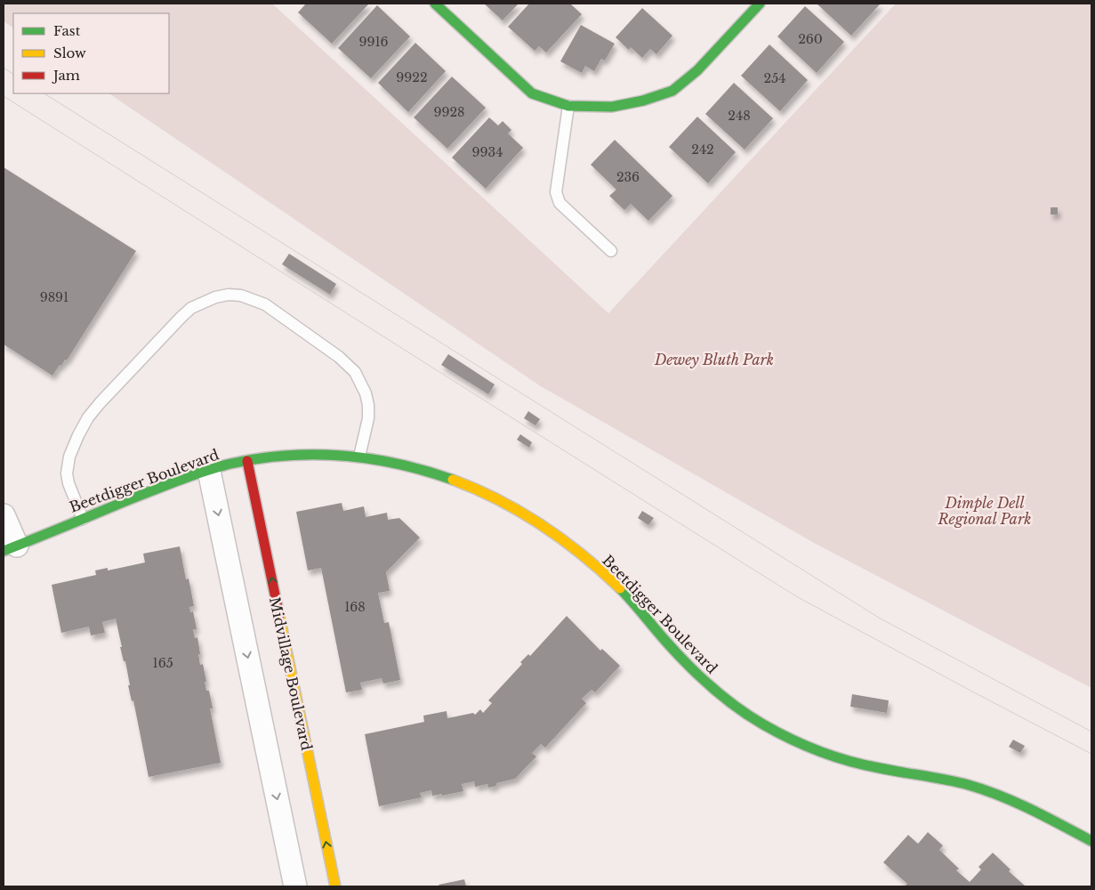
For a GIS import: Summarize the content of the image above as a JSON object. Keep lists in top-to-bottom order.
{
  "streets": {
    "street": ["Beetdigger Boulevard", "Midvillage Boulevard"]
  },
  "crossings": [
    ["Beetdigger Boulevard", "Midvillage Boulevard"]
  ],
  "parks": ["Dewey Bluth Park", "Dimple Dell Regional Park"],
  "house_numbers": [
    "260",
    "9916",
    "9922",
    "254",
    "9928",
    "248",
    "242",
    "9934",
    "236",
    "9891",
    "168",
    "165"
  ],
  "legend": ["Fast", "Slow", "Jam"]
}
